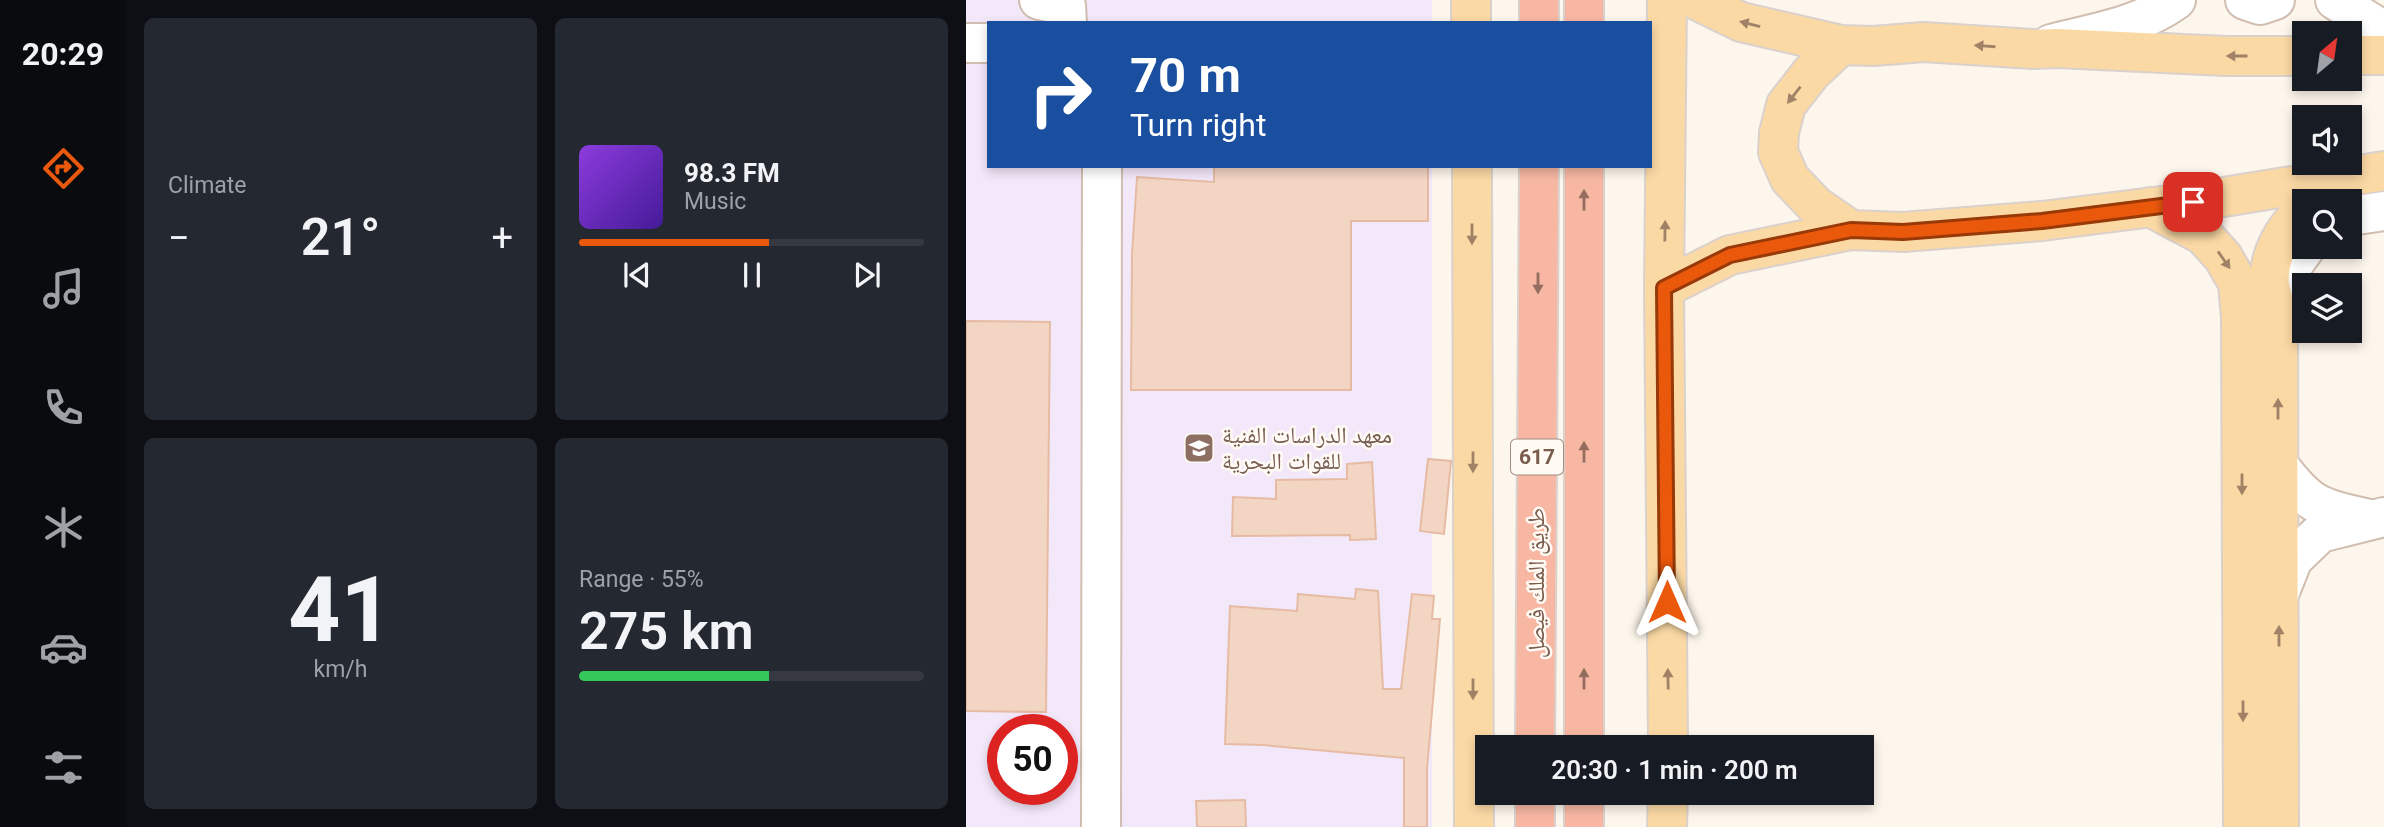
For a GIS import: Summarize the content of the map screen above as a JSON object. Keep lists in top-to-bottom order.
{
  "streets": {
    "highway": ["617", "طريق الملك فيصل"]
  },
  "places": {
    "school or university": ["معهد الدراسات الفنية للقوات البحرية"]
  },
  "north": "top right",
  "page": {
    "tabs": "20:29",
    "tile": [
      "Climate",
      ["41", "km/h"],
      ["Range · 55%", "275 km"]
    ],
    "turn": ["70 m", "Turn right"],
    "song": ["98.3 FM", "Music"],
    "heat": ["−", "21°", "+"],
    "limit": "50",
    "trip": "20:30 · 1 min · 200 m"
  }
}
